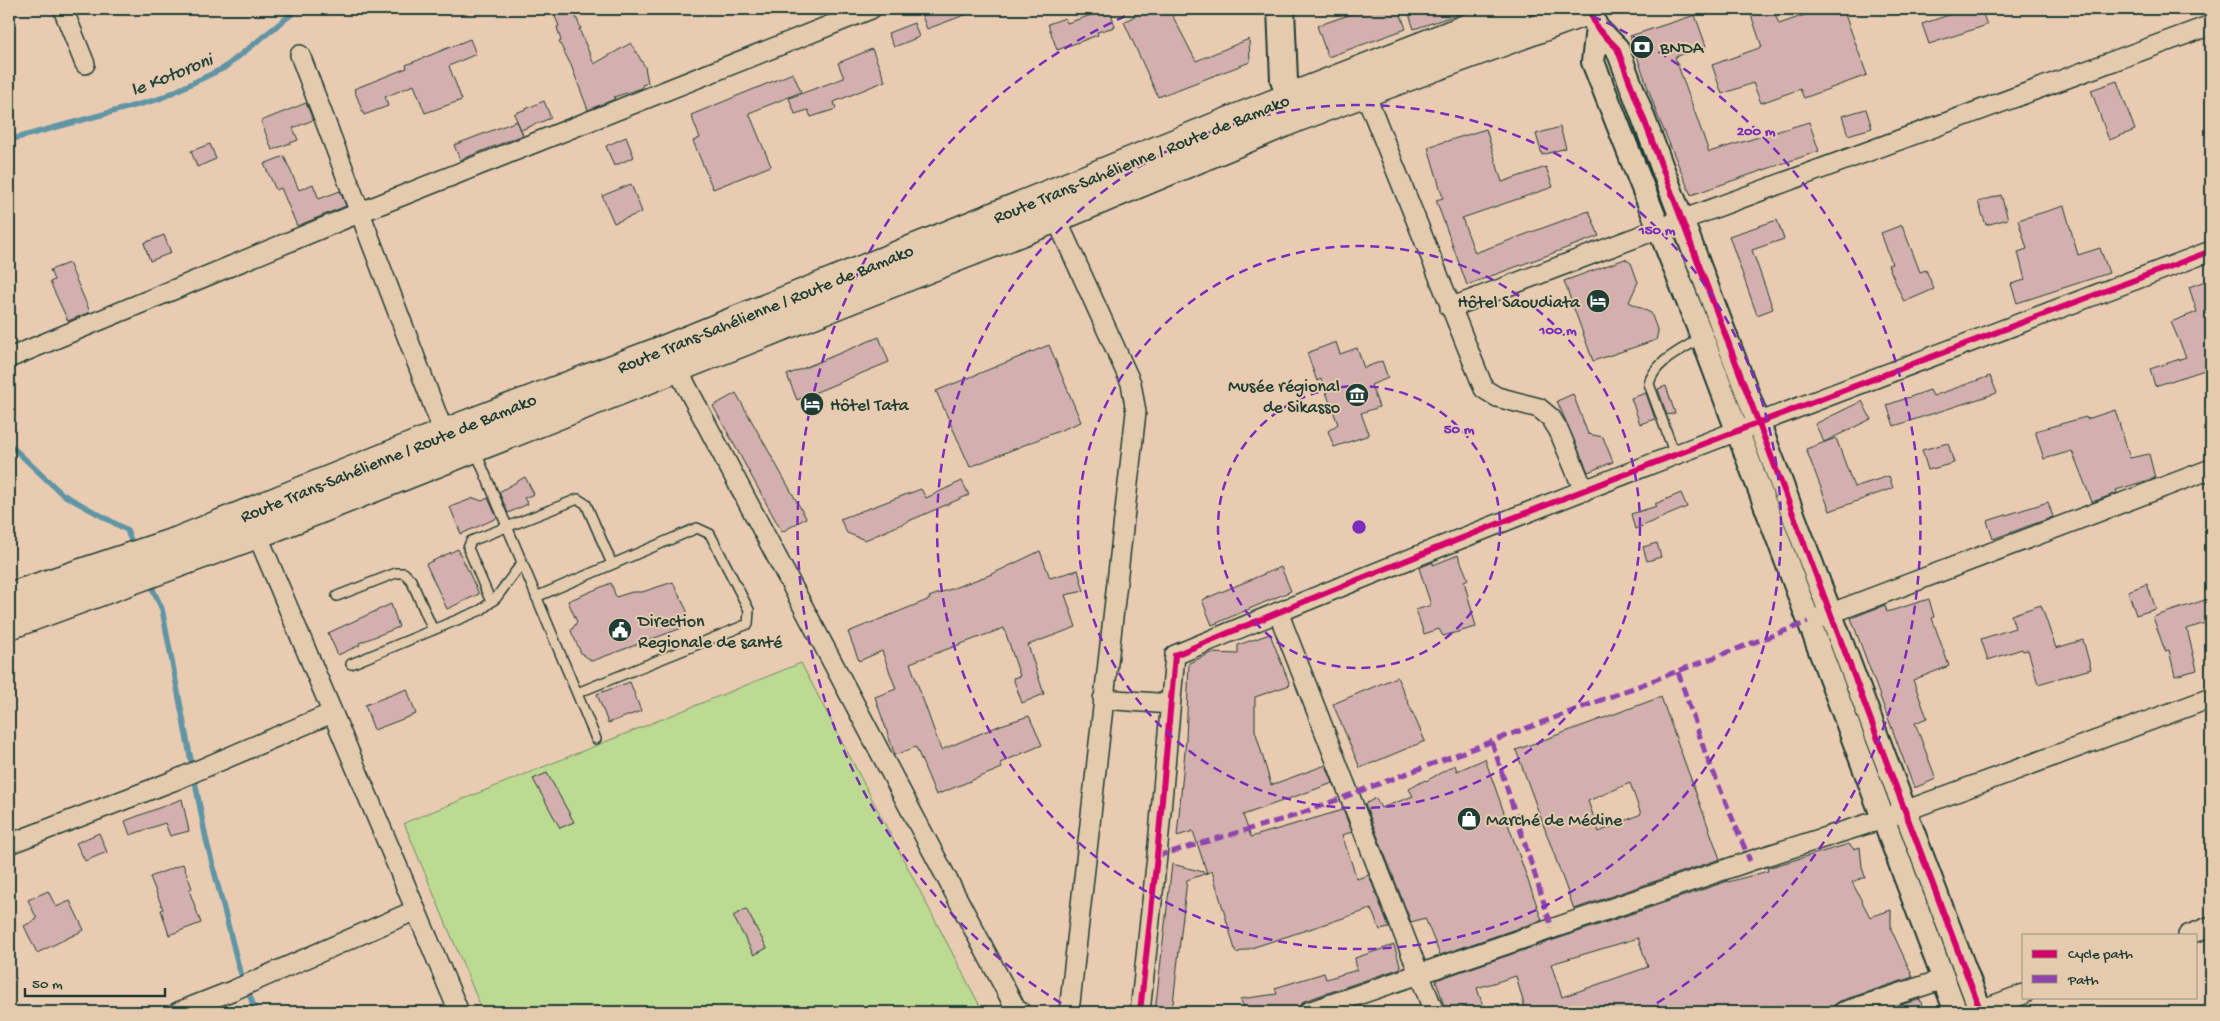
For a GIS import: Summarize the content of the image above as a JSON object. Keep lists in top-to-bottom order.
{
  "streets": {
    "highway": ["Route Trans-Sahélienne / Route de Bamako"]
  },
  "water": ["le Kotoroni"],
  "places": {
    "bank": ["BNDA"],
    "hotel": ["Hôtel Saoudiata", "Hôtel Tata"],
    "museum": ["Musée régional de Sikasso"],
    "public building": ["Direction Regionale de santé"],
    "shop": ["Marché de Médine"]
  },
  "legend": ["Cycle path", "Path"],
  "scale_bar": "50 m",
  "rings": [
    "200 m",
    "150 m",
    "100 m",
    "50 m"
  ]
}
